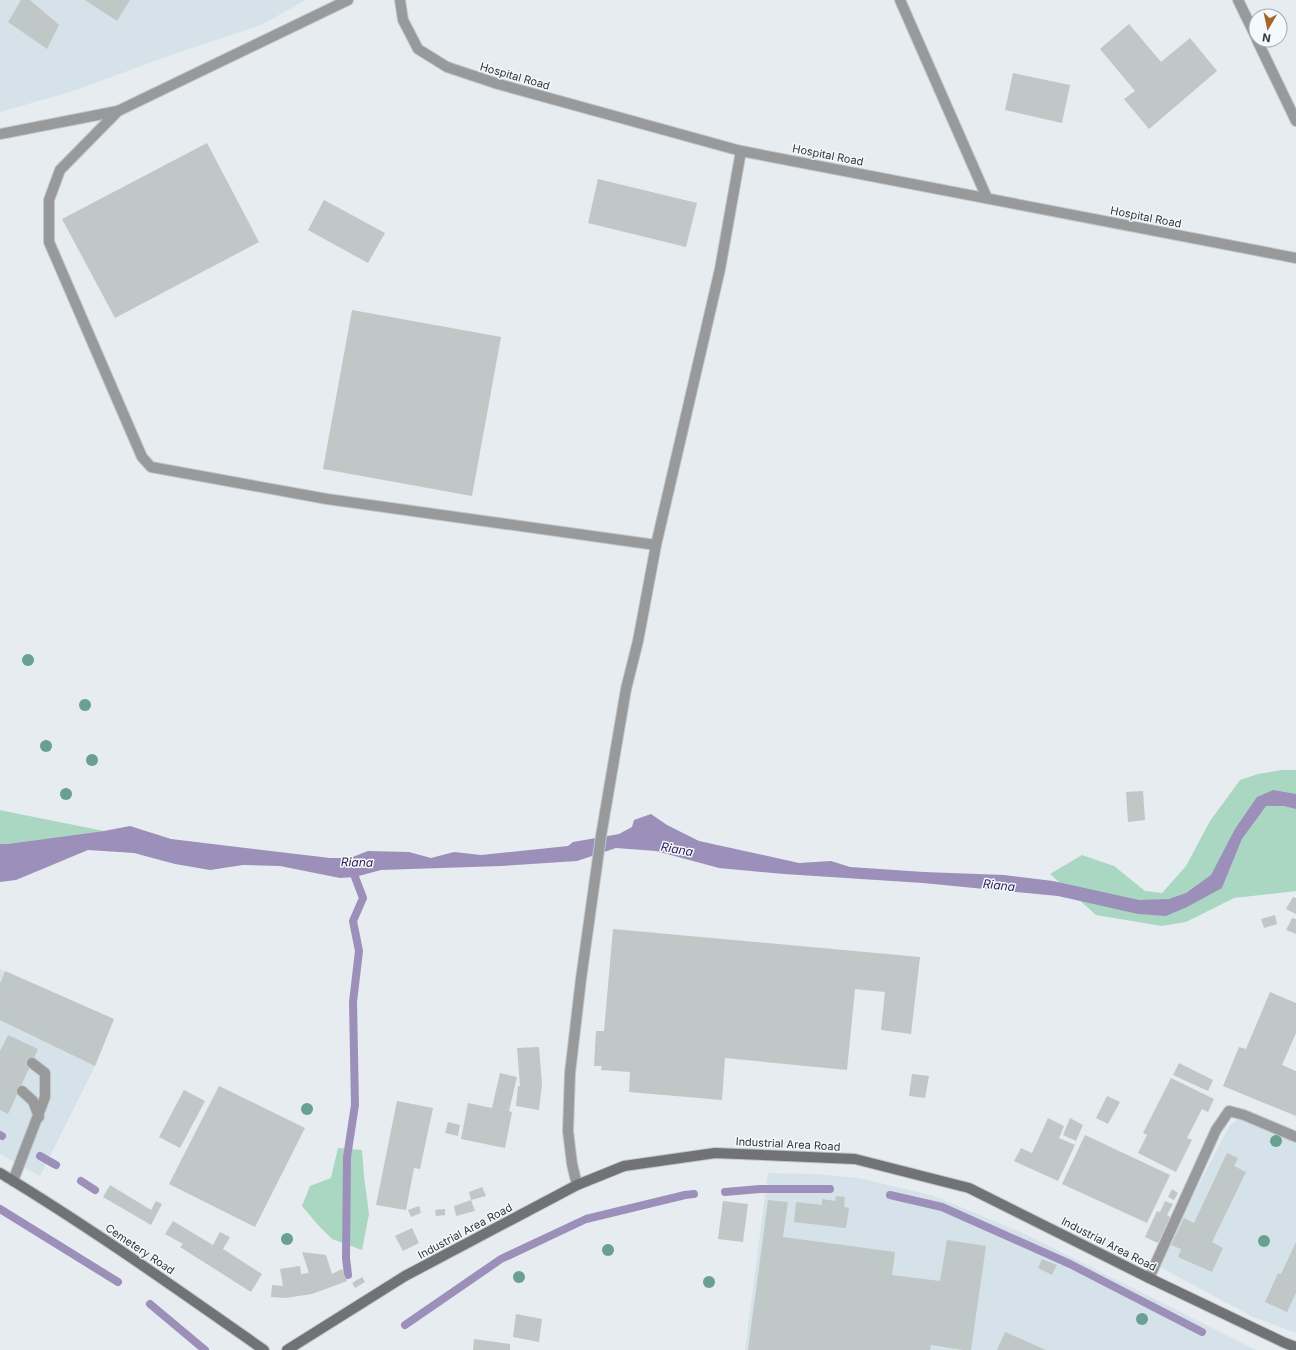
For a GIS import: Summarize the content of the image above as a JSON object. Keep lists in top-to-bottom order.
{
  "streets": {
    "main road": ["Industrial Area Road", "Cemetery Road"],
    "street": ["Hospital Road"]
  },
  "water": ["Riana"],
  "north": "bottom"
}
